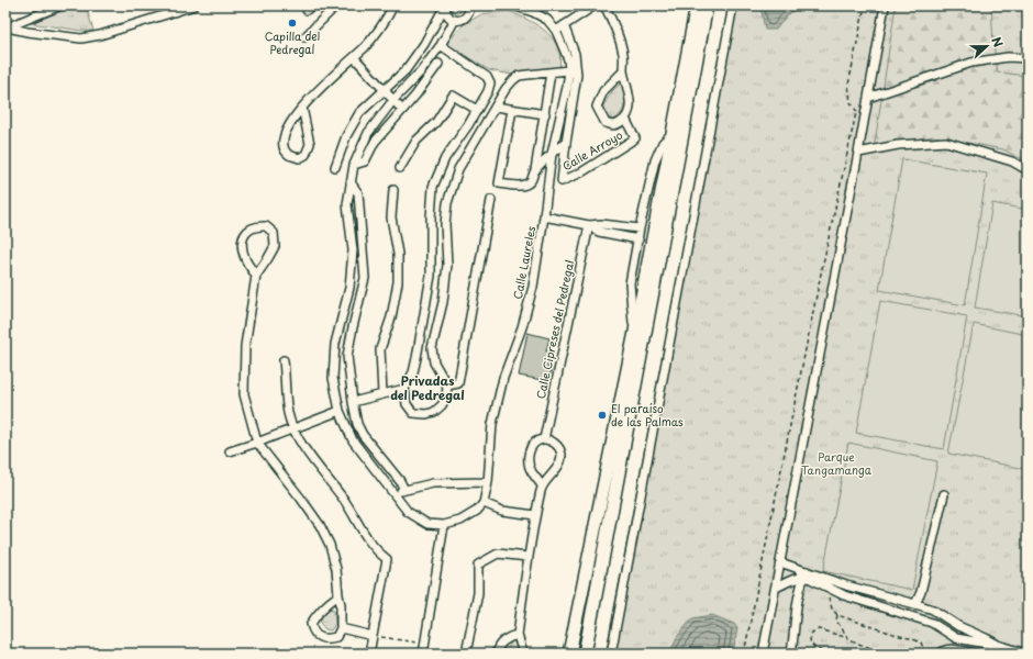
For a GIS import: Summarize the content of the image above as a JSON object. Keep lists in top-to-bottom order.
{
  "streets": {
    "street": ["Calle Arroyo", "Calle Laureles", "Calle Cipreses del Pedregal"]
  },
  "crossings": [
    ["Calle Arroyo", "Calle Laureles"]
  ],
  "districts": ["Privadas del Pedregal"],
  "parks": ["Parque Tangamanga"],
  "places": ["Capilla del Pedregal", "El paraíso de las Palmas"],
  "north": "right"
}
